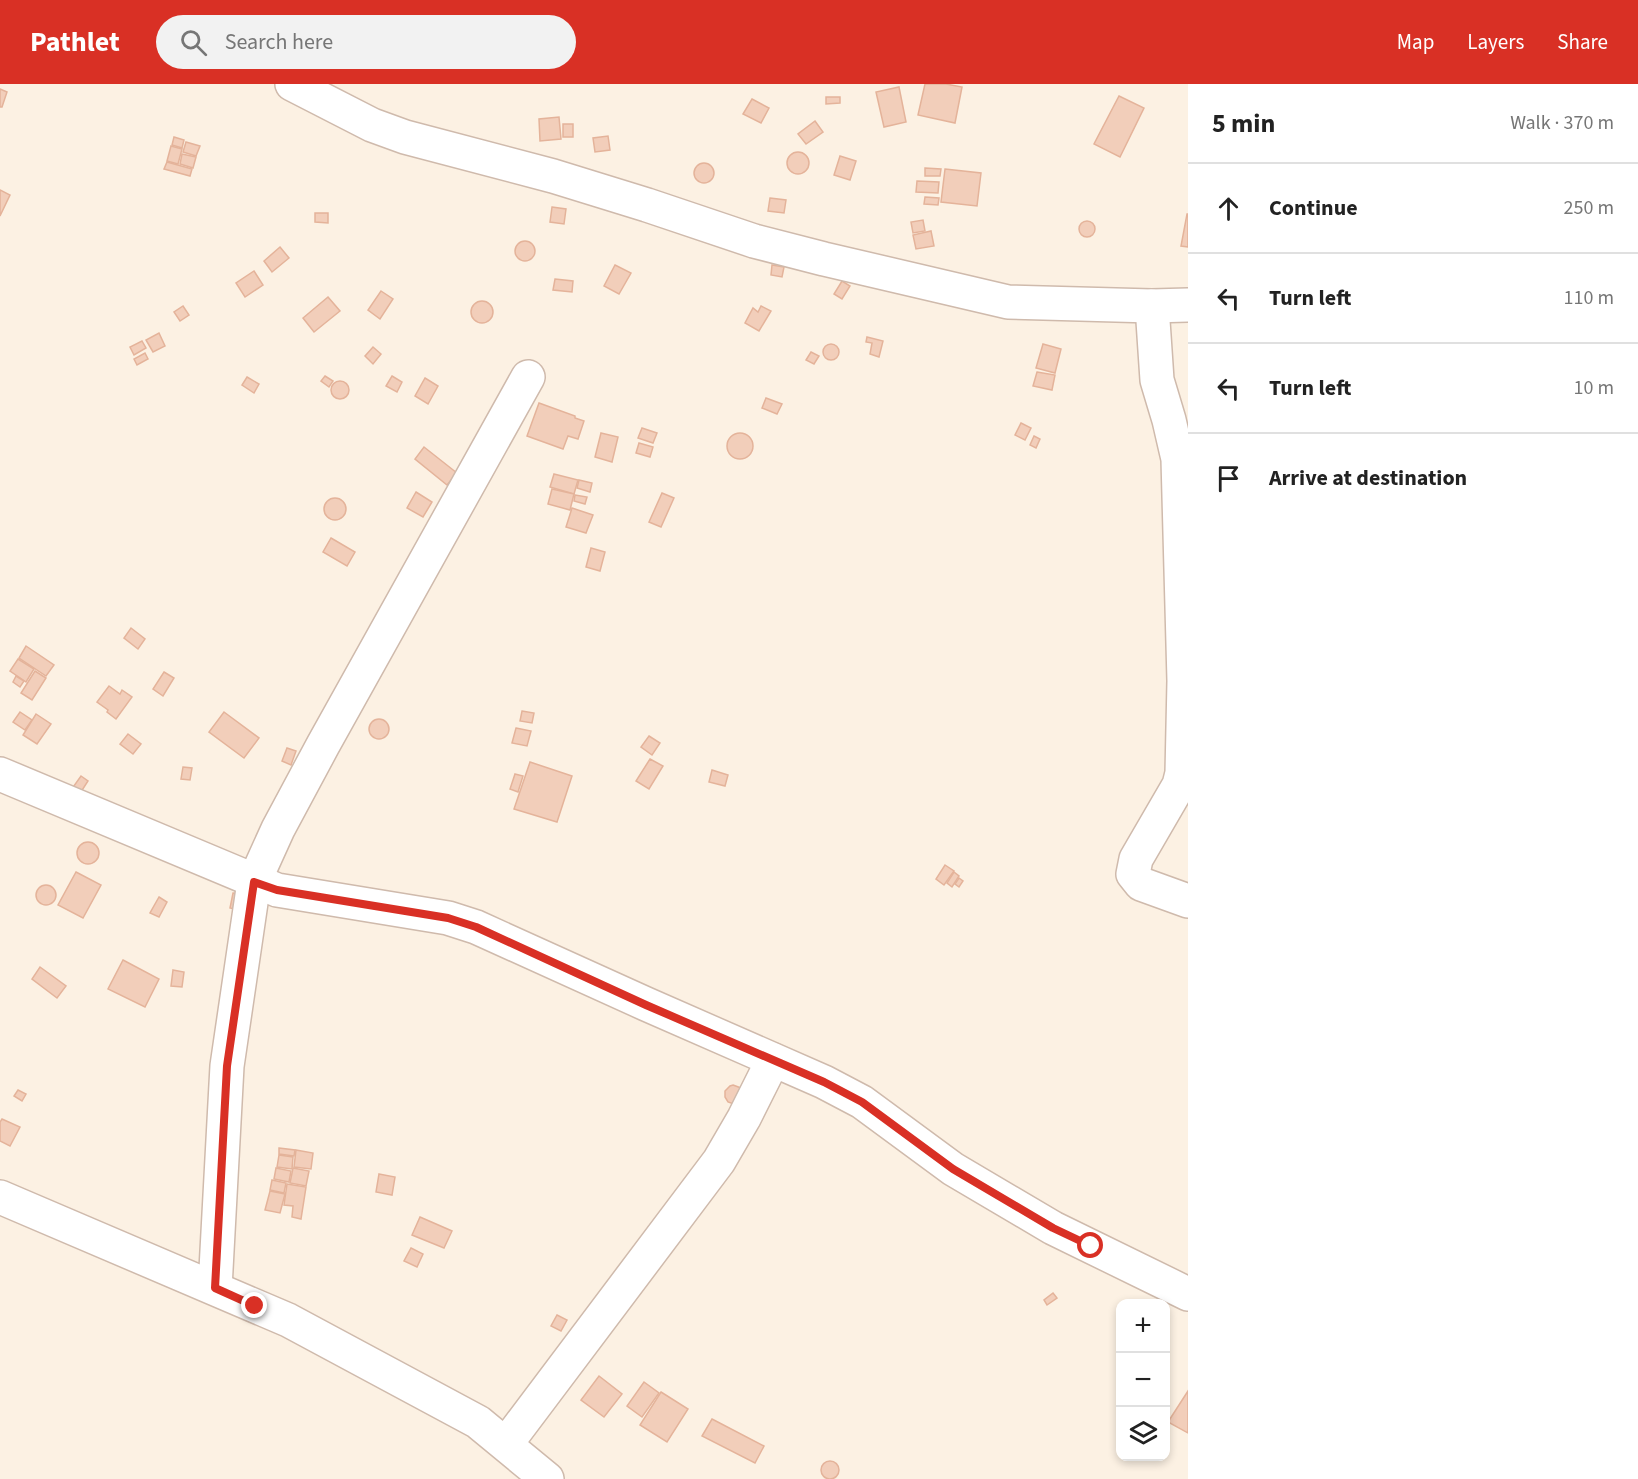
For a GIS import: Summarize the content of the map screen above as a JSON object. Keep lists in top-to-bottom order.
{
  "page": {
    "header": "Pathlet",
    "search": "Search here",
    "nav": ["Map", "Layers", "Share"],
    "heading": ["5 min", "Walk · 370 m"],
    "list": [
      ["Continue", "250 m"],
      ["Turn left", "110 m"],
      ["Turn left", "10 m"],
      "Arrive at destination"
    ],
    "map_buttons": ["+", "−"]
  }
}
